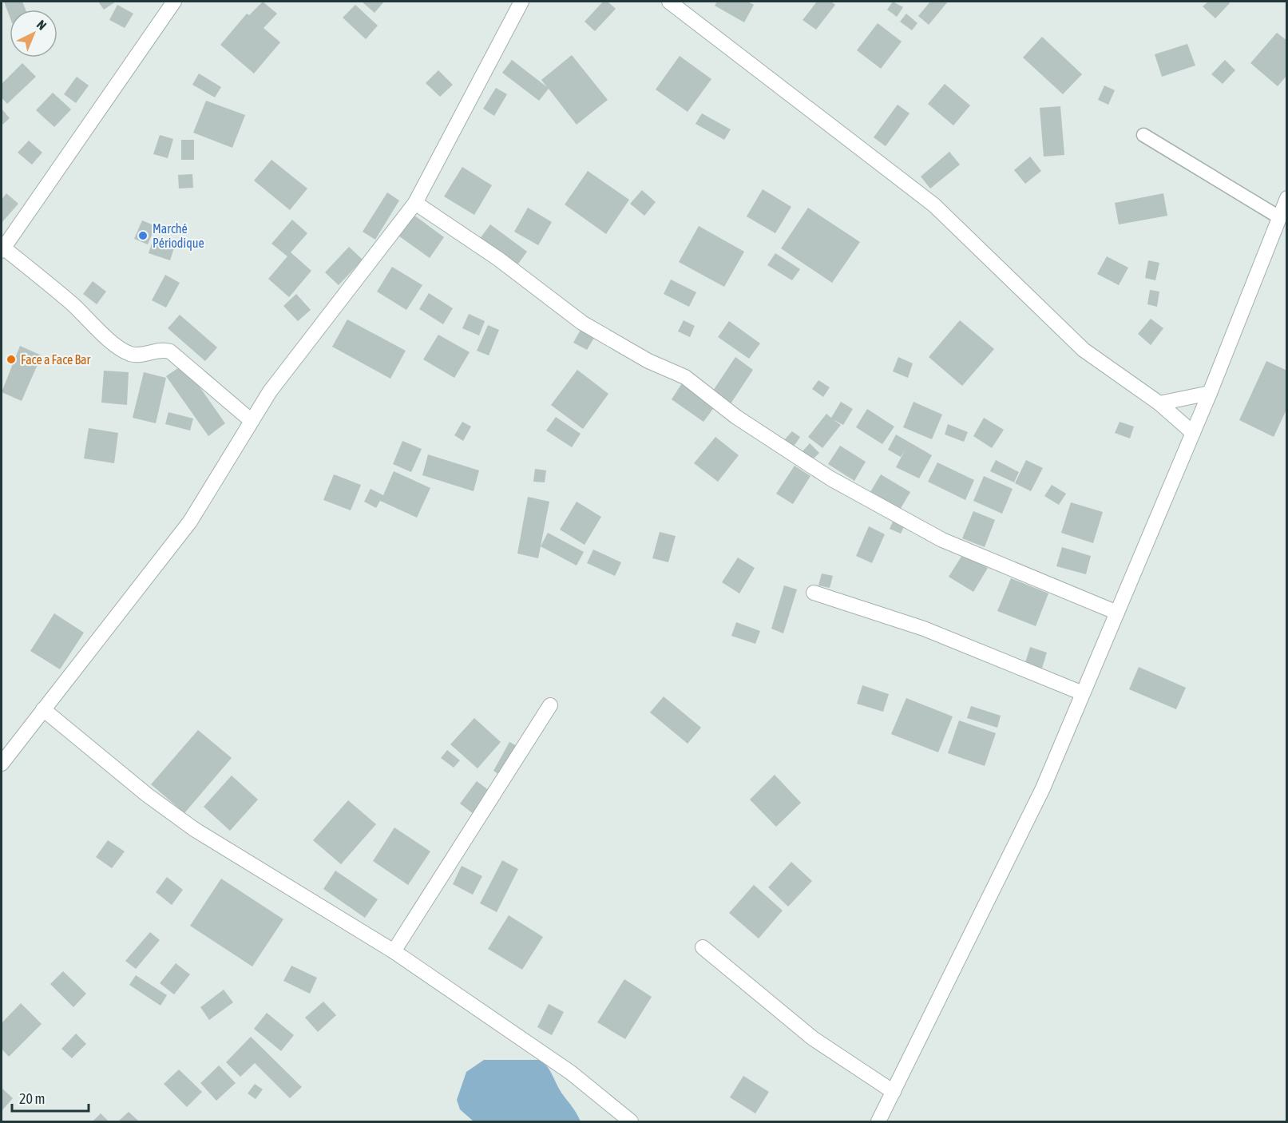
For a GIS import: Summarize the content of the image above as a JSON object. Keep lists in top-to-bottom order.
{
  "places": ["Marché Périodique", "Face a Face Bar"],
  "scale_bar": "20 m",
  "north": "top right"
}
